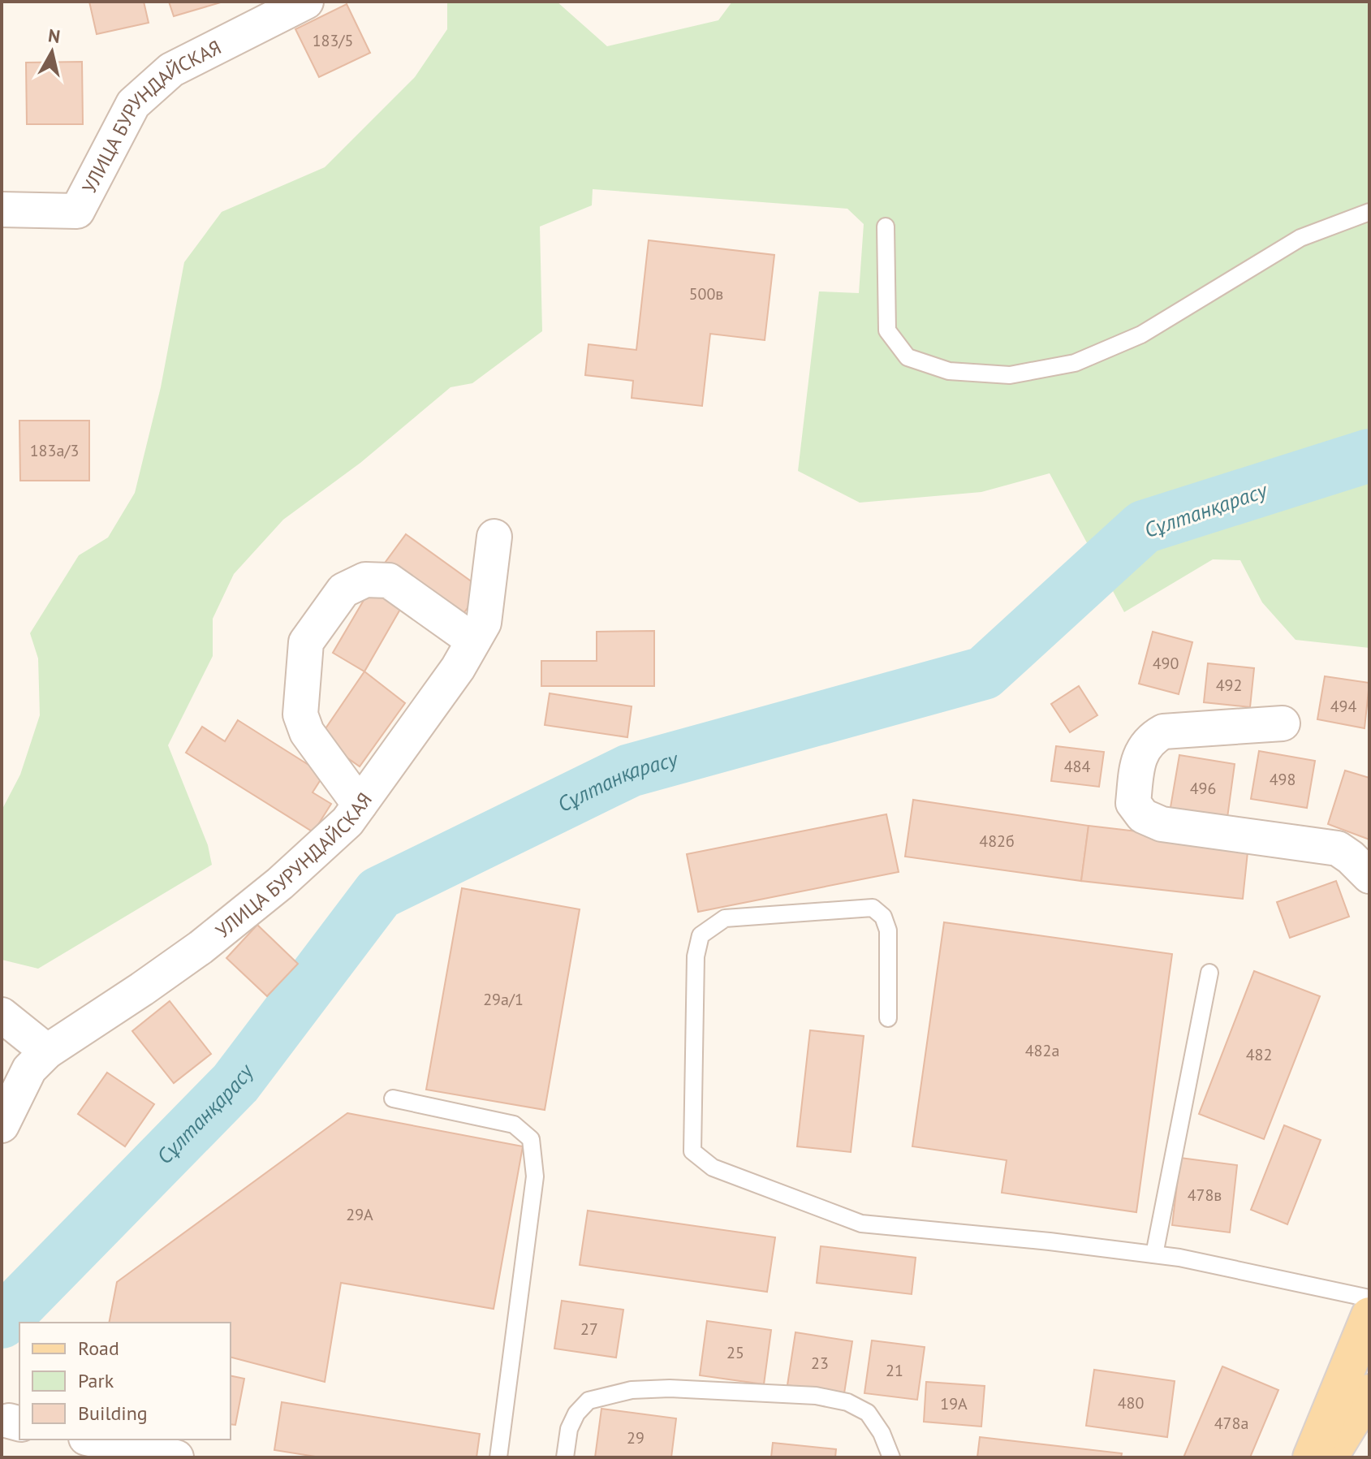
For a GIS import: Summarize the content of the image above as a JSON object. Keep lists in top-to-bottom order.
{
  "streets": {
    "street": ["УЛИЦА БУРУНДАЙСКАЯ"]
  },
  "water": ["Сұлтанқарасу"],
  "house_numbers": [
    "183/5",
    "500в",
    "183а/3",
    "490",
    "492",
    "494",
    "484",
    "498",
    "496",
    "482б",
    "29а/1",
    "482а",
    "482",
    "478в",
    "29А",
    "27",
    "25",
    "23",
    "21",
    "480",
    "19А",
    "478а",
    "29"
  ],
  "legend": ["Road", "Park", "Building"],
  "north": "top"
}
